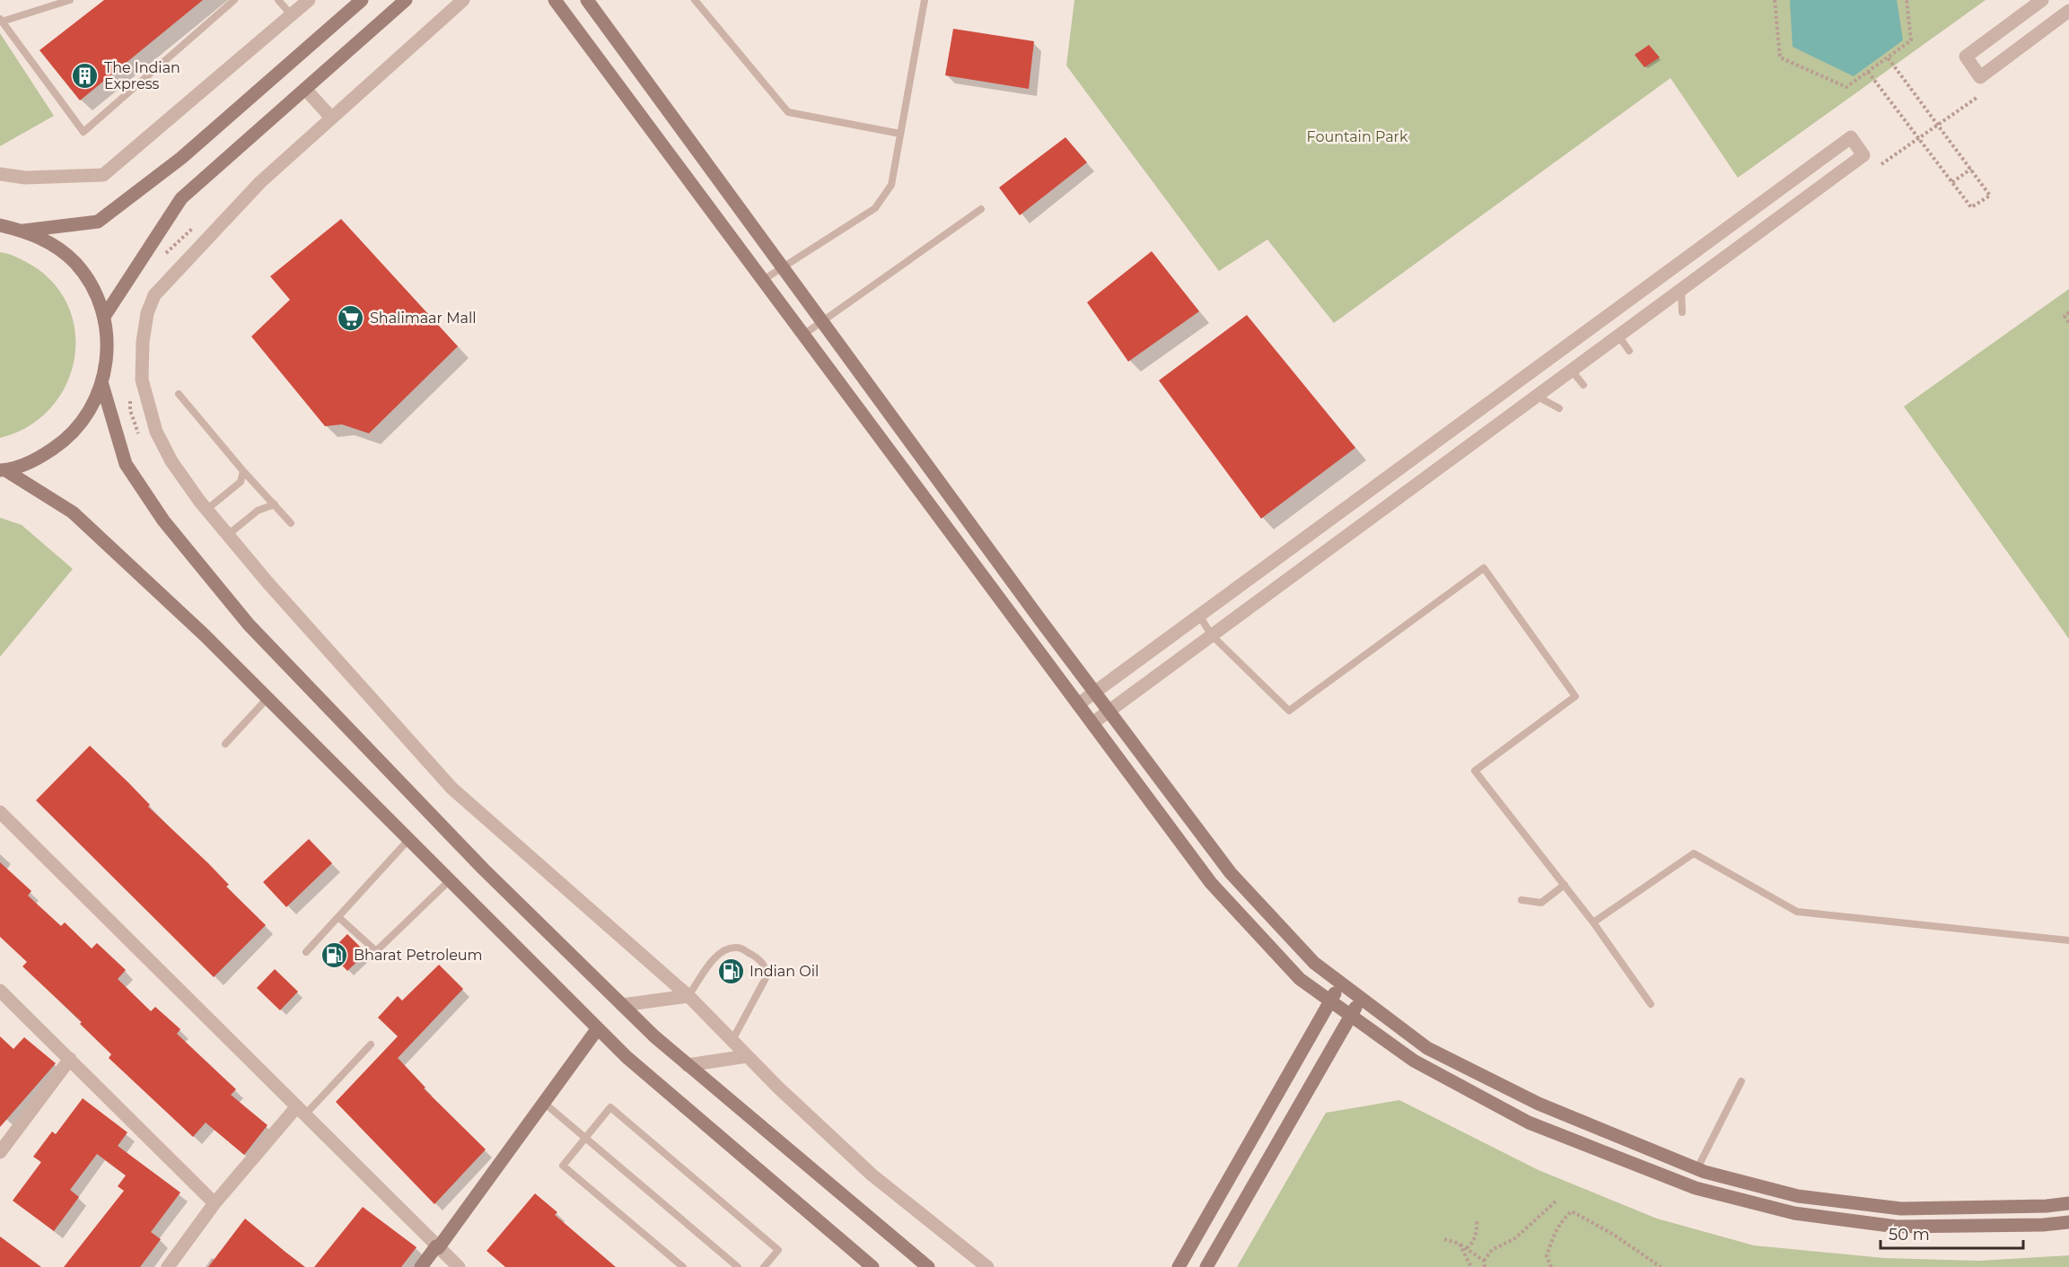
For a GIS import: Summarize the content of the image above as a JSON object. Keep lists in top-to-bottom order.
{
  "parks": ["Fountain Park"],
  "places": {
    "building": ["The Indian Express"],
    "supermarket": ["Shalimaar Mall"],
    "fuel station": ["Bharat Petroleum", "Indian Oil"]
  },
  "scale_bar": "50 m"
}
